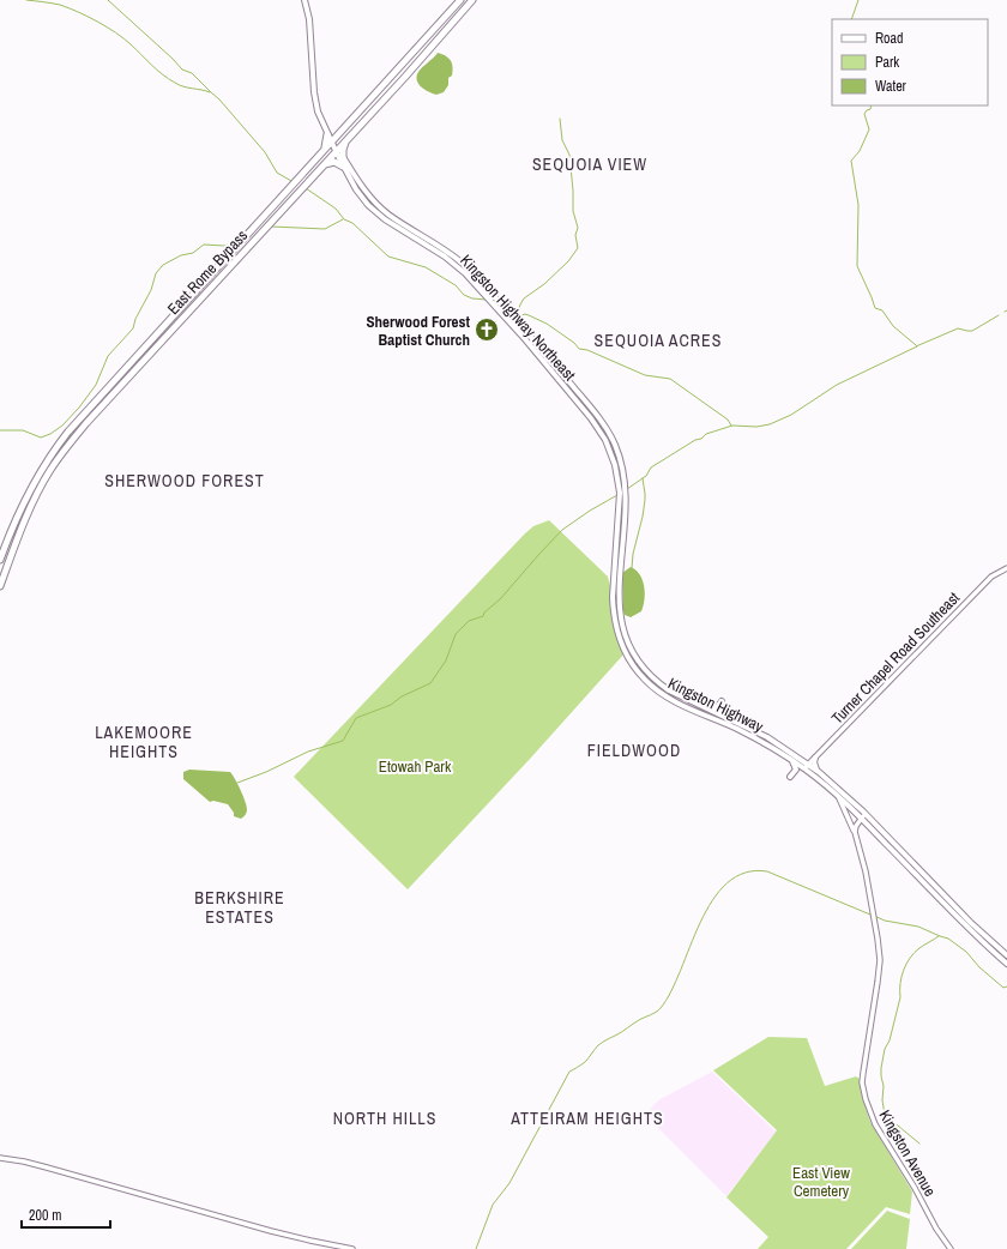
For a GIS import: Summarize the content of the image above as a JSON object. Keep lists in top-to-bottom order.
{
  "streets": {
    "highway": ["East Rome Bypass"],
    "main road": ["Kingston Highway Northeast", "Kingston Highway"],
    "street": ["Turner Chapel Road Southeast", "Kingston Avenue"]
  },
  "crossings": [
    ["East Rome Bypass", "Kingston Highway Northeast"],
    ["Kingston Highway Northeast", "Kingston Highway"],
    ["Turner Chapel Road Southeast", "Kingston Highway"],
    ["Kingston Highway", "Kingston Avenue"]
  ],
  "districts": [
    "SEQUOIA VIEW",
    "SEQUOIA ACRES",
    "SHERWOOD FOREST",
    "LAKEMOORE HEIGHTS",
    "FIELDWOOD",
    "BERKSHIRE ESTATES",
    "NORTH HILLS",
    "ATTEIRAM HEIGHTS"
  ],
  "parks": ["Etowah Park", "East View Cemetery"],
  "places": {
    "church": ["Sherwood Forest Baptist Church"]
  },
  "legend": ["Road", "Park", "Water"],
  "scale_bar": "200 m"
}
